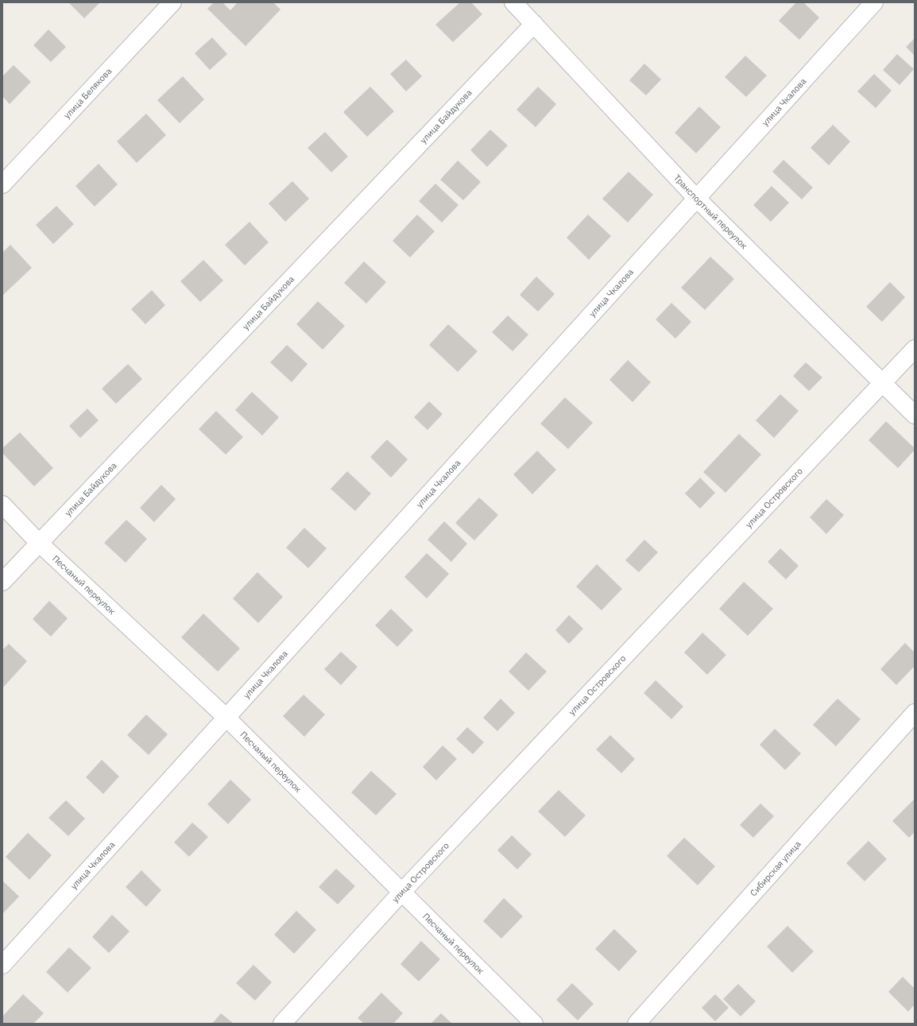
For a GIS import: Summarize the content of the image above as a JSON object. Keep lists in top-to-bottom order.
{
  "streets": {
    "street": [
      "улица Белякова",
      "улица Чкалова",
      "улица Байдукова",
      "Транспортный переулок",
      "улица Островского",
      "Песчаный переулок",
      "Сибирская улица"
    ]
  },
  "crossings": [
    ["улица Чкалова", "Транспортный переулок"],
    ["улица Чкалова", "Песчаный переулок"],
    ["улица Байдукова", "Транспортный переулок"],
    ["улица Байдукова", "Песчаный переулок"],
    ["Транспортный переулок", "улица Островского"],
    ["улица Островского", "Песчаный переулок"]
  ]
}
